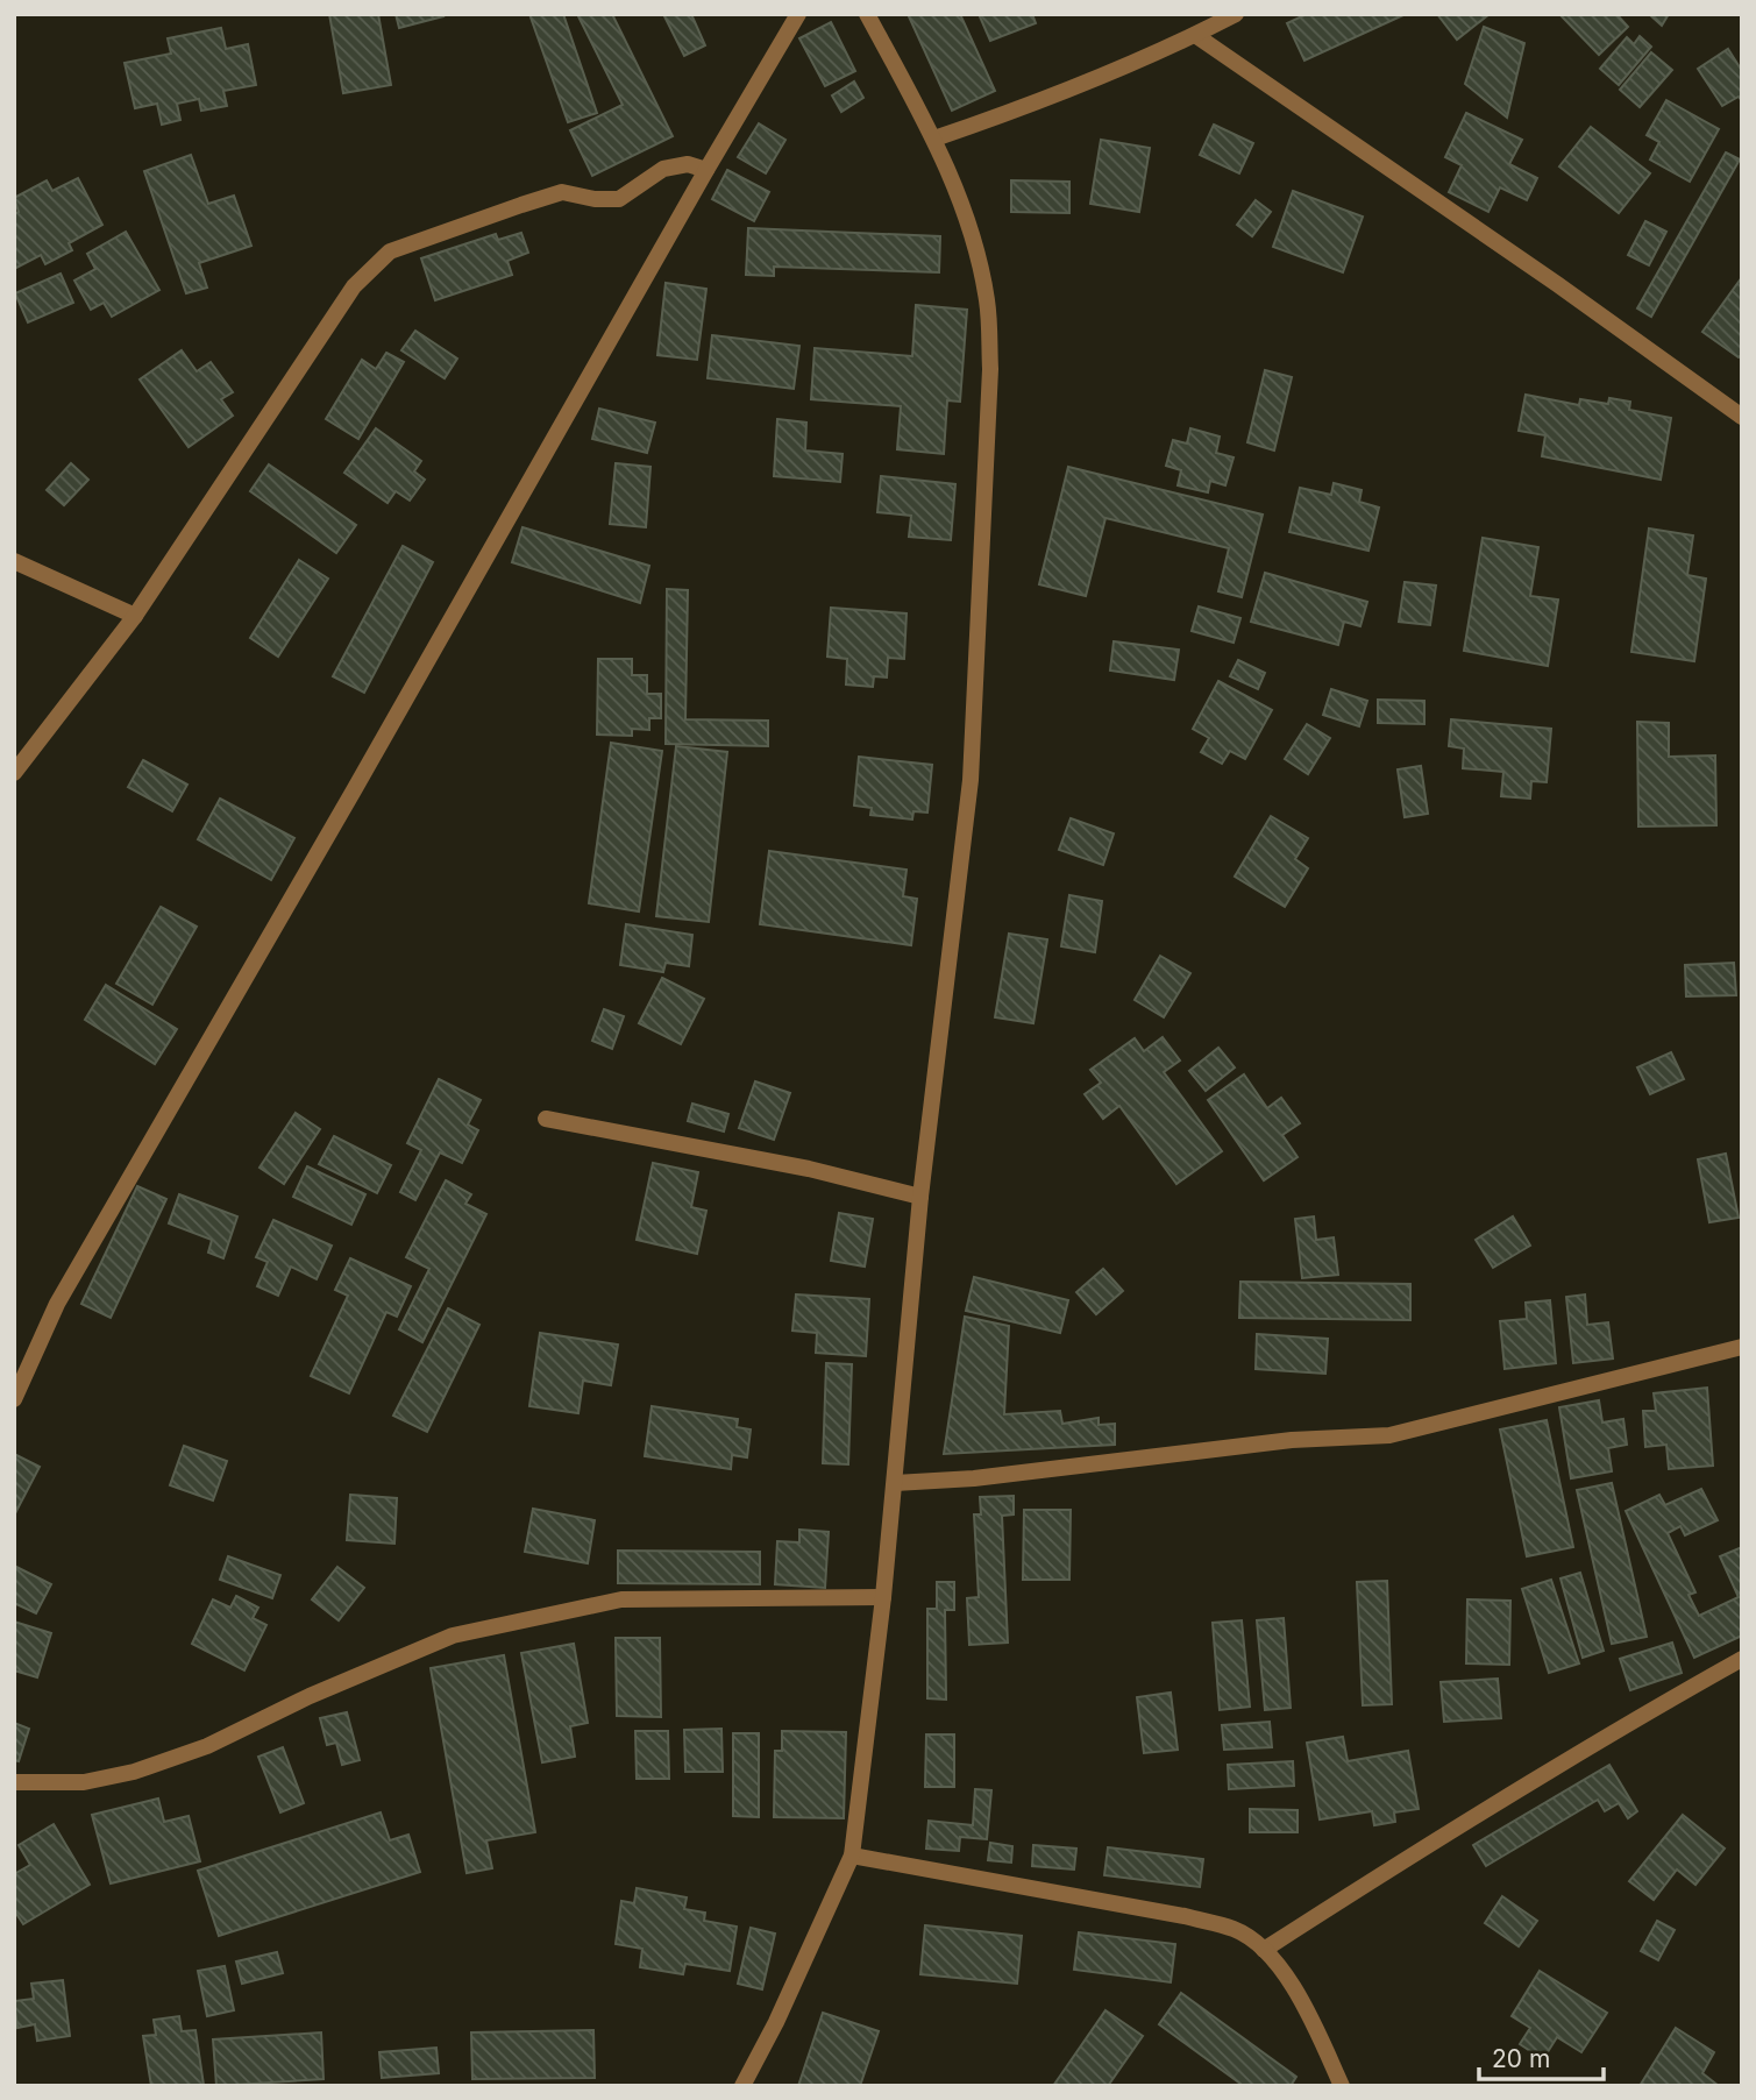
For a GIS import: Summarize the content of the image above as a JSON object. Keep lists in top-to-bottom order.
{
  "scale_bar": "20 m"
}
